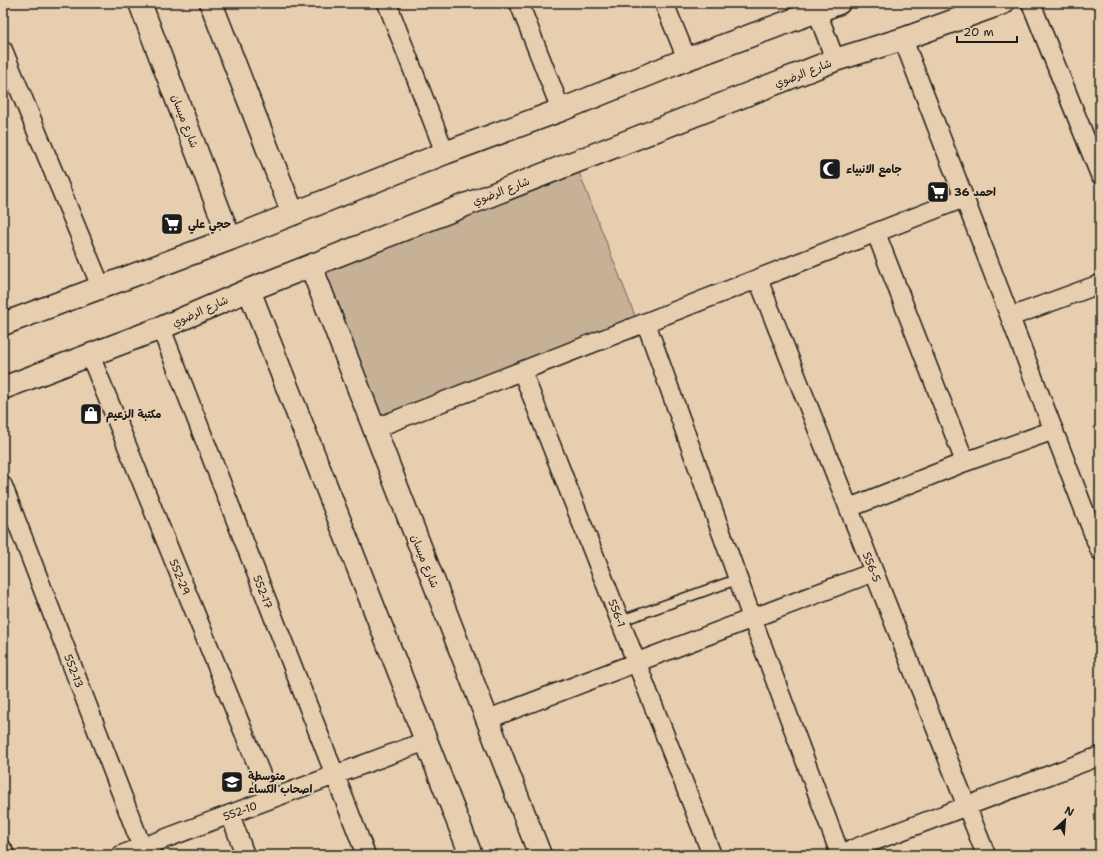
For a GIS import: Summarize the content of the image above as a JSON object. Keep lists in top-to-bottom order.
{
  "streets": {
    "street": [
      "شارع الرضوي",
      "شارع ميسان",
      "556-5",
      "552-29",
      "552-17",
      "556-1",
      "552-13",
      "552-10"
    ]
  },
  "crossings": [
    ["شارع الرضوي", "شارع ميسان"],
    ["شارع الرضوي", "552-29"],
    ["شارع الرضوي", "552-17"],
    ["552-29", "552-10"],
    ["552-17", "552-10"],
    ["552-13", "552-10"]
  ],
  "places": {
    "mosque": ["جامع الانبياء"],
    "supermarket": ["احمد 36", "حجي علي"],
    "shop": ["مكتبة الزعيم"],
    "school or university": ["متوسطة اصحاب الكساء"]
  },
  "scale_bar": "20 m",
  "north": "top right"
}
